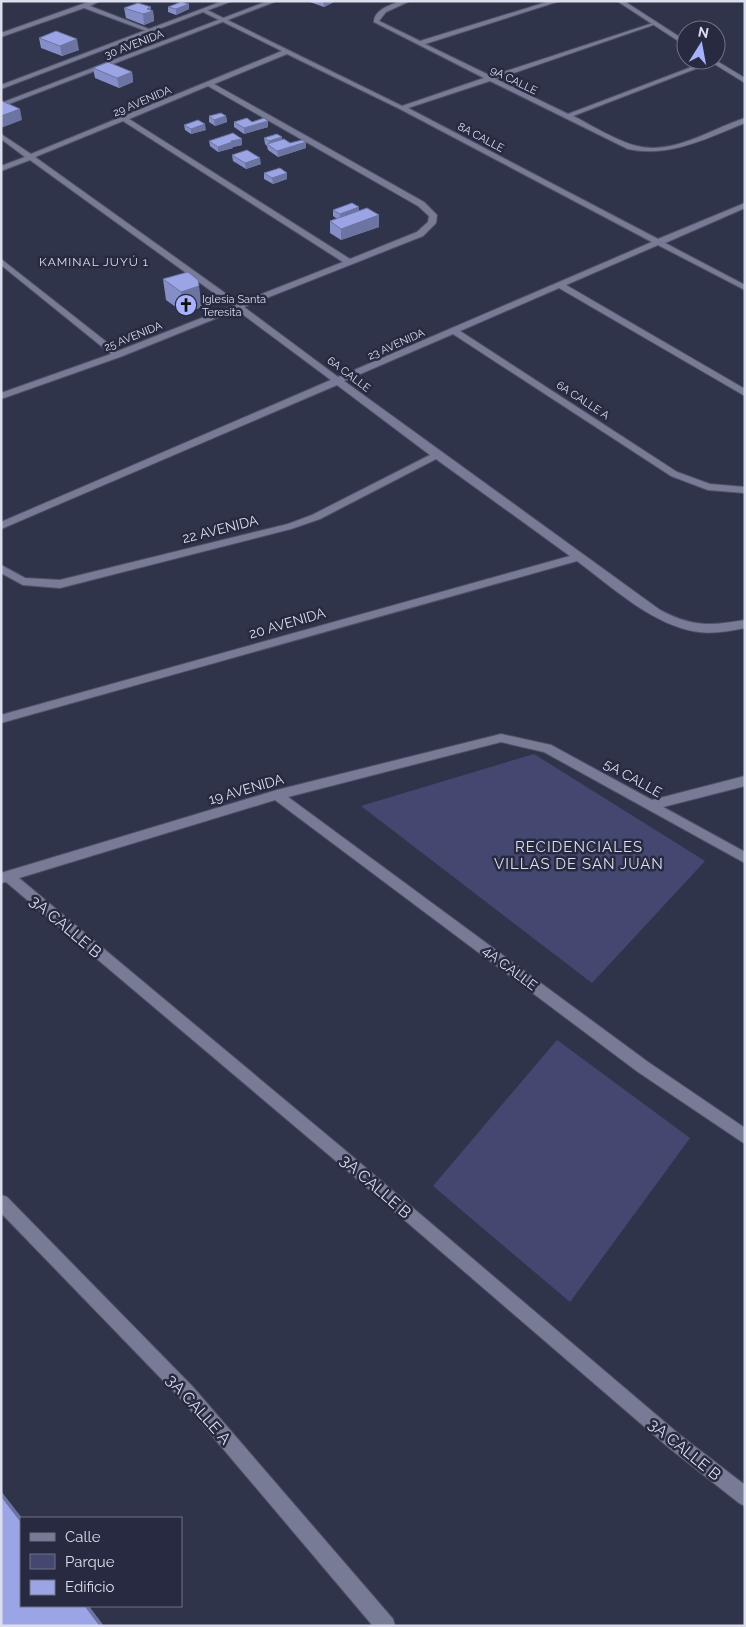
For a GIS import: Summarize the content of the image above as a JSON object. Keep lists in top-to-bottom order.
{
  "streets": {
    "street": [
      "30 AVENIDA",
      "9A CALLE",
      "29 AVENIDA",
      "8A CALLE",
      "25 AVENIDA",
      "23 AVENIDA",
      "6A CALLE",
      "6A CALLE A",
      "22 AVENIDA",
      "20 AVENIDA",
      "5A CALLE",
      "19 AVENIDA",
      "3A CALLE B",
      "4A CALLE",
      "3A CALLE A"
    ]
  },
  "crossings": [
    ["30 AVENIDA", "8A CALLE"],
    ["29 AVENIDA", "8A CALLE"],
    ["29 AVENIDA", "25 AVENIDA"],
    ["29 AVENIDA", "6A CALLE"],
    ["8A CALLE", "23 AVENIDA"],
    ["25 AVENIDA", "6A CALLE"],
    ["23 AVENIDA", "6A CALLE"],
    ["23 AVENIDA", "6A CALLE A"],
    ["6A CALLE", "22 AVENIDA"],
    ["6A CALLE", "20 AVENIDA"],
    ["5A CALLE", "19 AVENIDA"],
    ["19 AVENIDA", "3A CALLE B"],
    ["19 AVENIDA", "4A CALLE"]
  ],
  "districts": ["KAMINAL JUYÚ 1", "RECIDENCIALES VILLAS DE SAN JUAN"],
  "places": {
    "church": ["Iglesia Santa Teresita"]
  },
  "legend": ["Calle", "Parque", "Edificio"],
  "north": "top"
}
